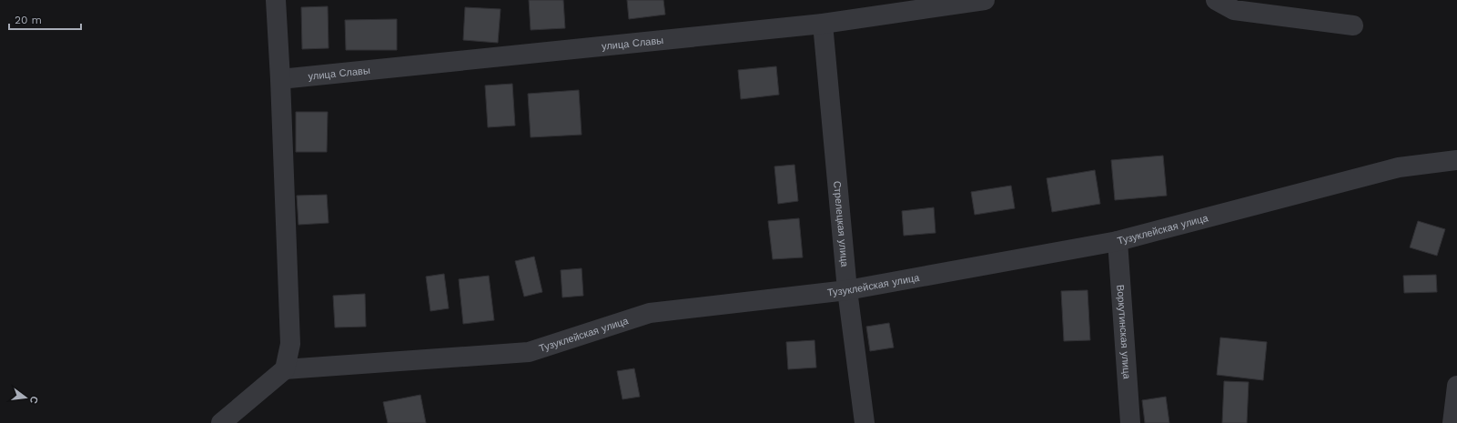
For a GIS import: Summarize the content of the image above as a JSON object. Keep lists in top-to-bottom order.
{
  "streets": {
    "street": [
      "улица Славы",
      "Стрелецкая улица",
      "Тузуклейская улица",
      "Воркутинская улица"
    ]
  },
  "crossings": [
    ["улица Славы", "Стрелецкая улица"],
    ["Стрелецкая улица", "Тузуклейская улица"],
    ["Тузуклейская улица", "Воркутинская улица"]
  ],
  "scale_bar": "20 m",
  "north": "right"
}
